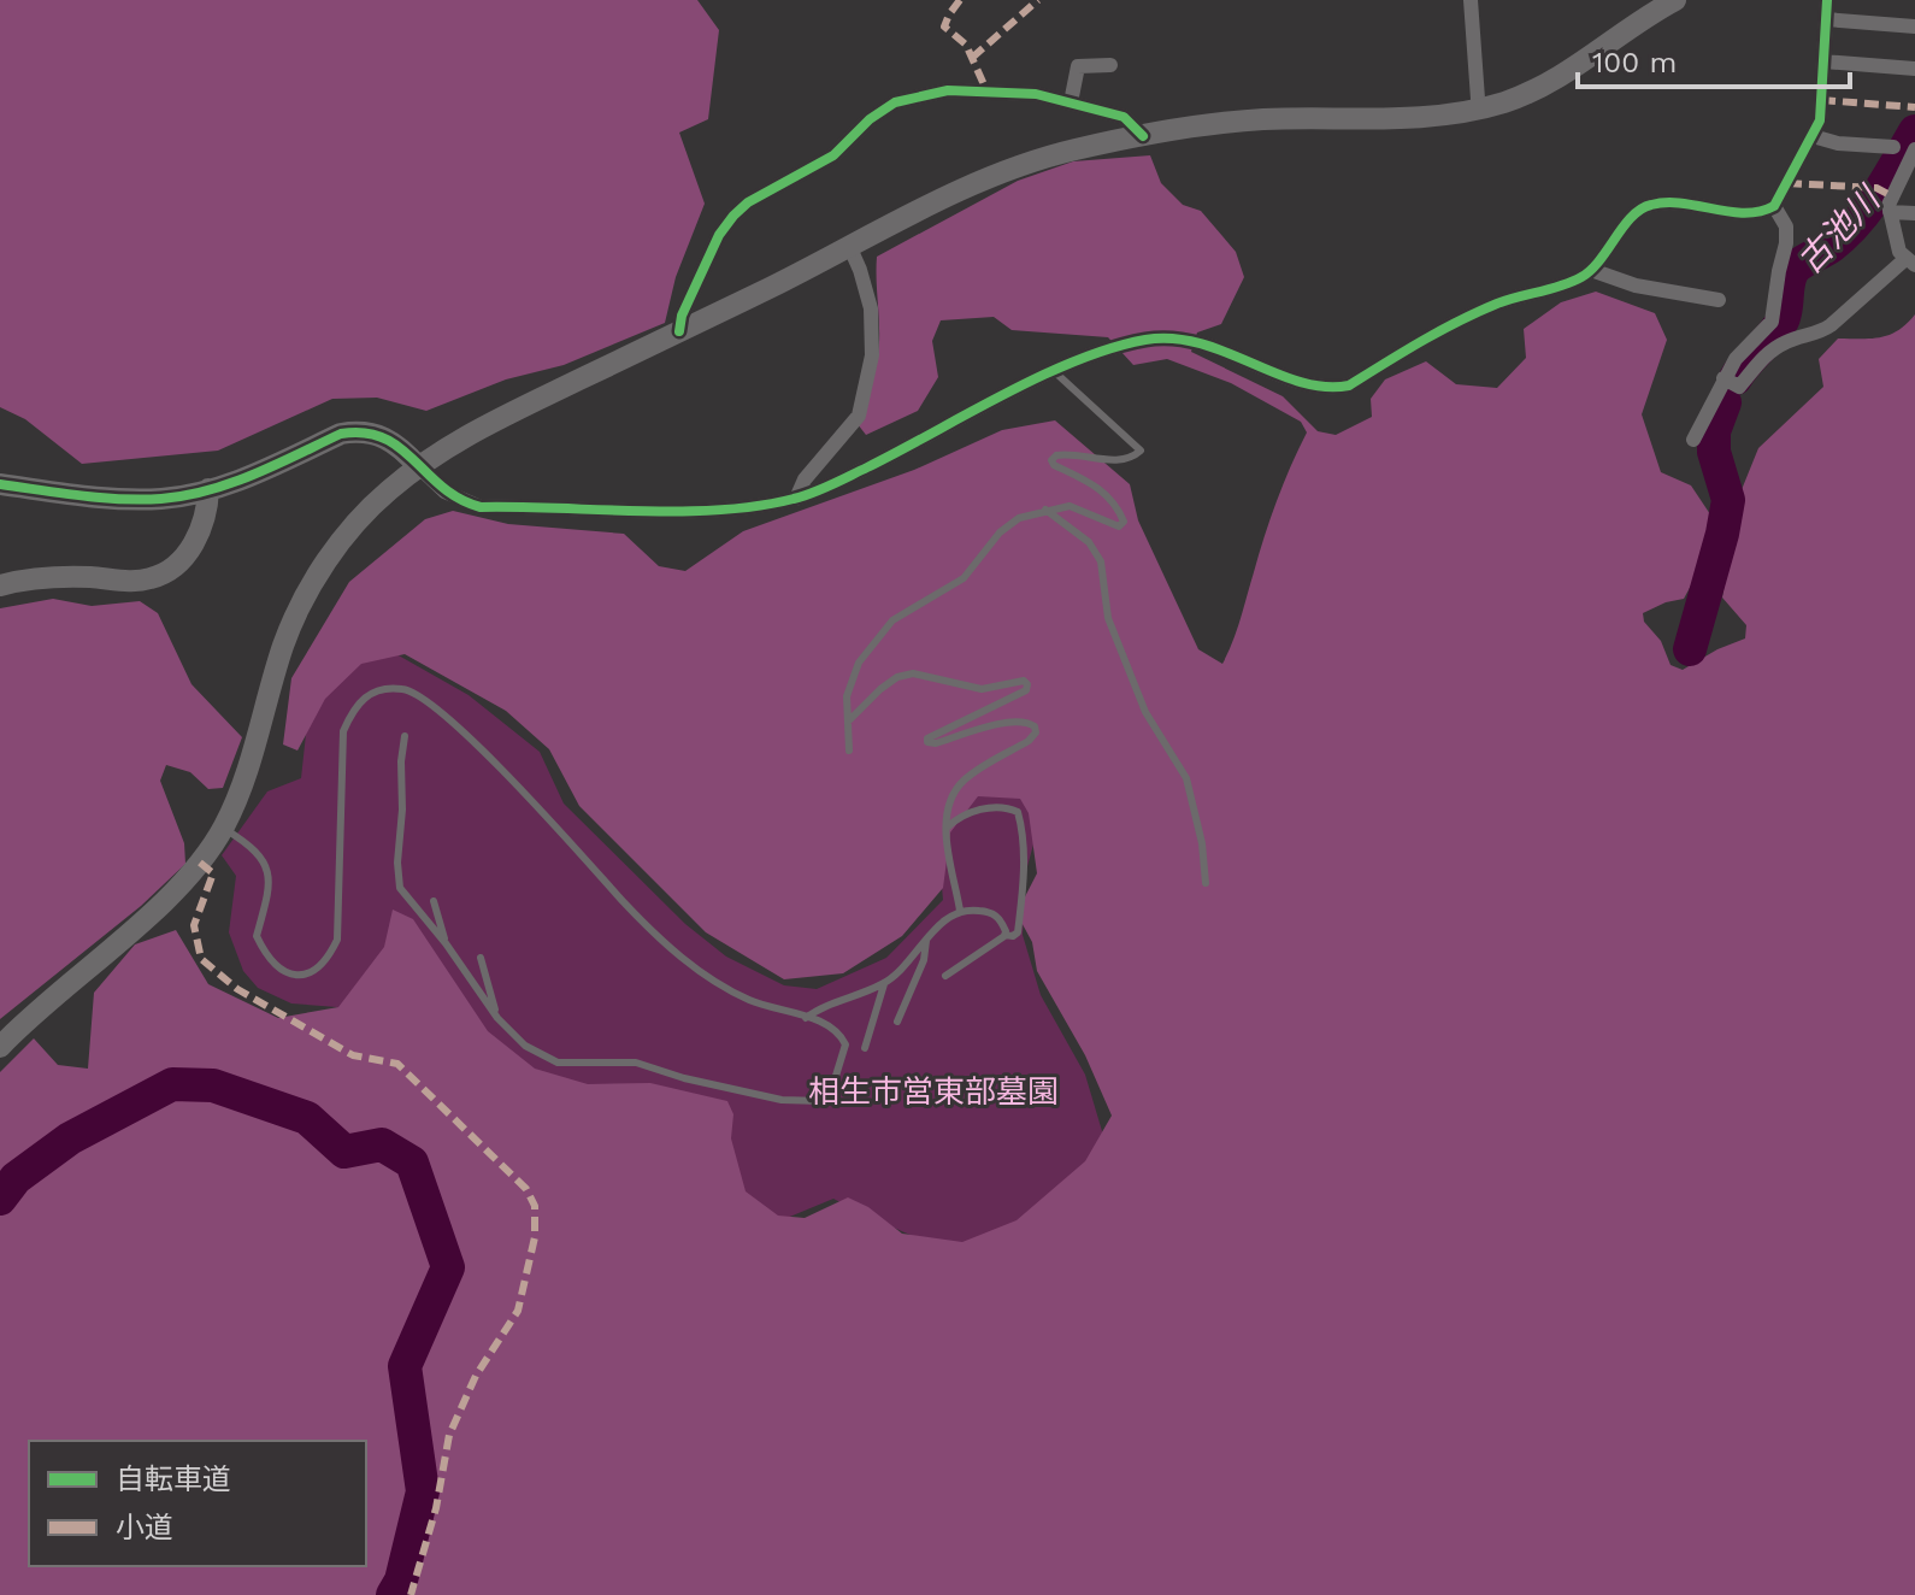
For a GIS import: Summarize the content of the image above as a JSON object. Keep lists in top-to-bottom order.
{
  "water": ["古池川"],
  "parks": ["相生市営東部墓園"],
  "legend": ["自転車道", "小道"],
  "scale_bar": "100 m"
}
